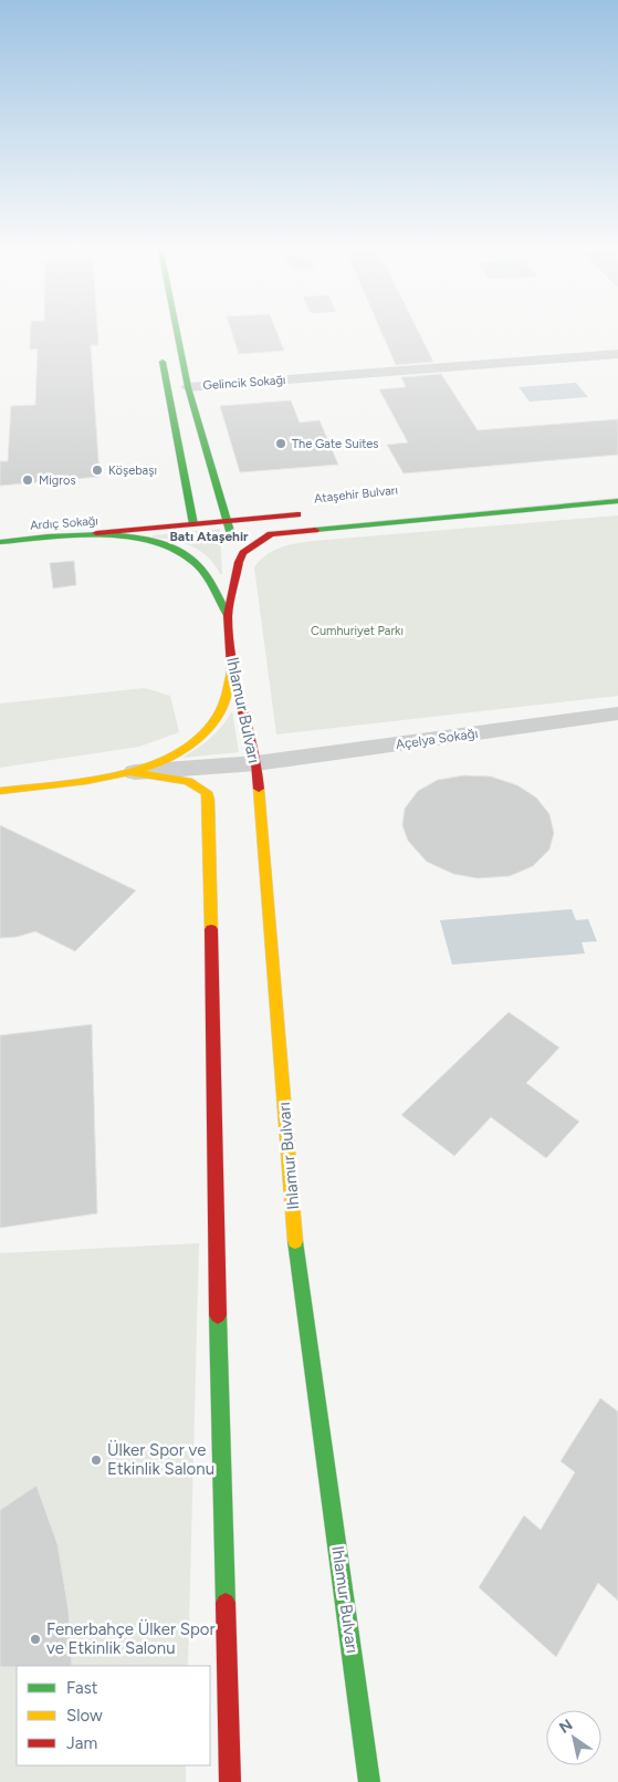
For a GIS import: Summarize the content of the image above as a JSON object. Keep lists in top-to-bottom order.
{
  "streets": {
    "main road": [
      "Gelincik Sokağı",
      "Ataşehir Bulvarı",
      "Ardıç Sokağı",
      "Ihlamur Bulvarı"
    ],
    "street": ["Açelya Sokağı"]
  },
  "crossings": [
    ["Ataşehir Bulvarı", "Ardıç Sokağı"],
    ["Ardıç Sokağı", "Ihlamur Bulvarı"],
    ["Ihlamur Bulvarı", "Açelya Sokağı"]
  ],
  "districts": ["Batı Ataşehir"],
  "parks": ["Cumhuriyet Parkı"],
  "places": [
    "The Gate Suites",
    "Köşebaşı",
    "Migros",
    "Ülker Spor ve Etkinlik Salonu",
    "Fenerbahçe Ülker Spor ve Etkinlik Salonu"
  ],
  "legend": ["Fast", "Slow", "Jam"],
  "north": "top left"
}
